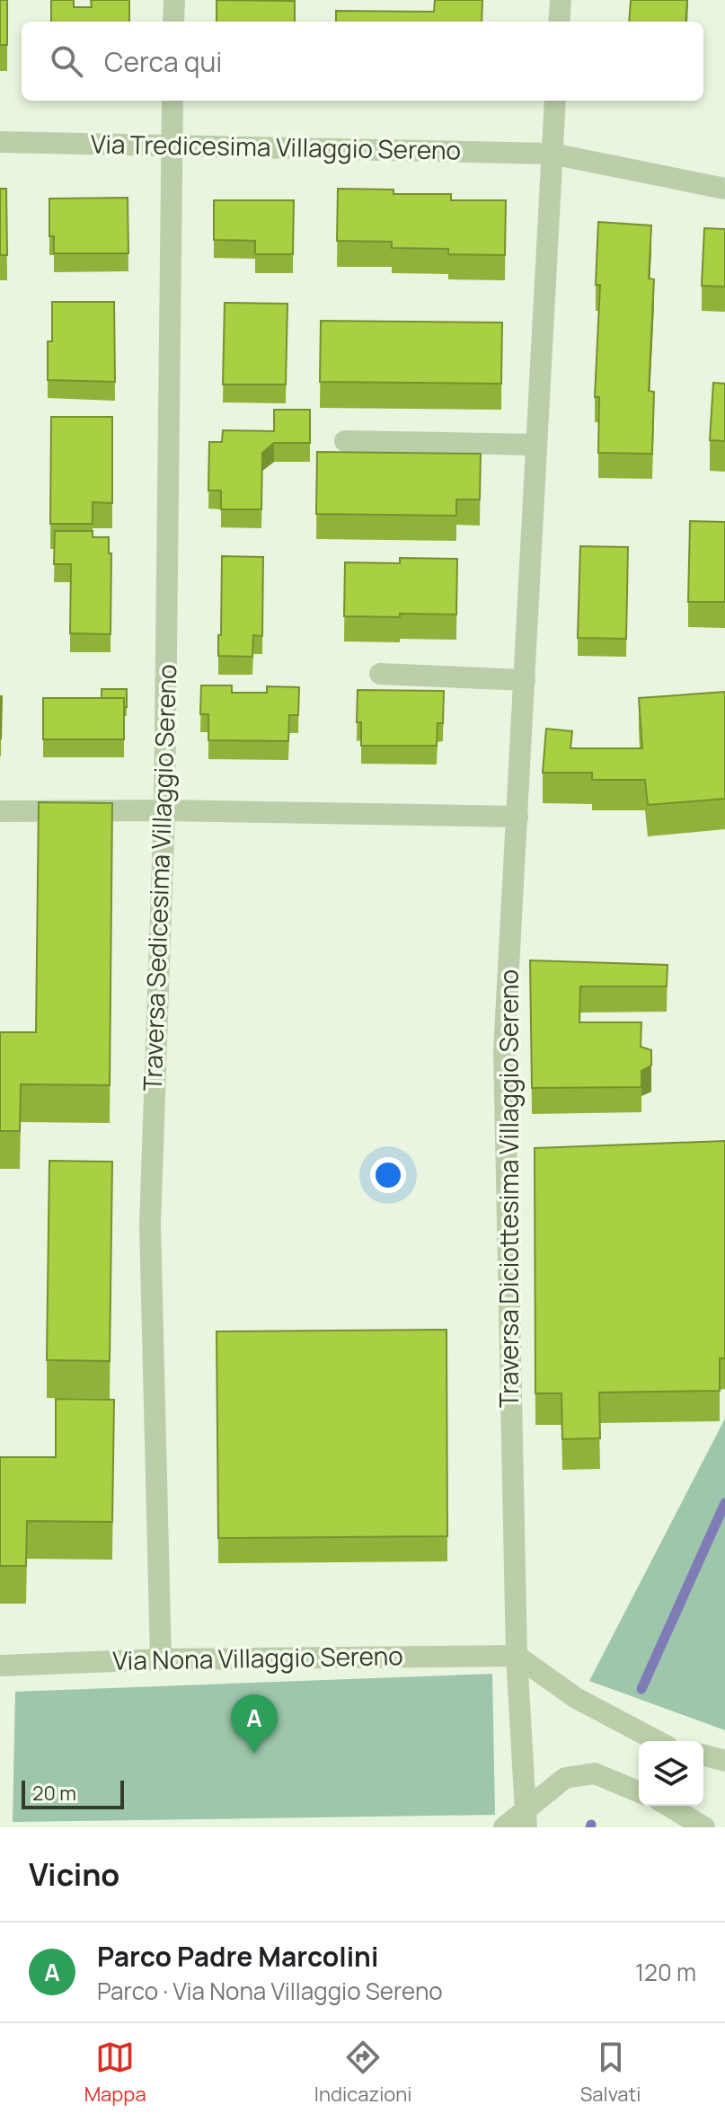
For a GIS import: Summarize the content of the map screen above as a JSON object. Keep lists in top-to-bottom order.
{
  "streets": {
    "street": [
      "Via Tredicesima Villaggio Sereno",
      "Traversa Sedicesima Villaggio Sereno",
      "Traversa Diciottesima Villaggio Sereno",
      "Via Nona Villaggio Sereno"
    ]
  },
  "crossings": [
    ["Via Tredicesima Villaggio Sereno", "Traversa Sedicesima Villaggio Sereno"],
    ["Via Tredicesima Villaggio Sereno", "Traversa Diciottesima Villaggio Sereno"],
    ["Traversa Sedicesima Villaggio Sereno", "Via Nona Villaggio Sereno"],
    ["Traversa Diciottesima Villaggio Sereno", "Via Nona Villaggio Sereno"]
  ],
  "scale_bar": "20 m",
  "page": {
    "search": "Cerca qui",
    "pins": "A",
    "scale": "20 m",
    "heading": "Vicino",
    "list": [
      {
        "mark": "A",
        "name": "Parco Padre Marcolini",
        "note": "Parco · Via Nona Villaggio Sereno",
        "value": "120 m"
      }
    ],
    "nav": ["Mappa", "Indicazioni", "Salvati"]
  }
}
